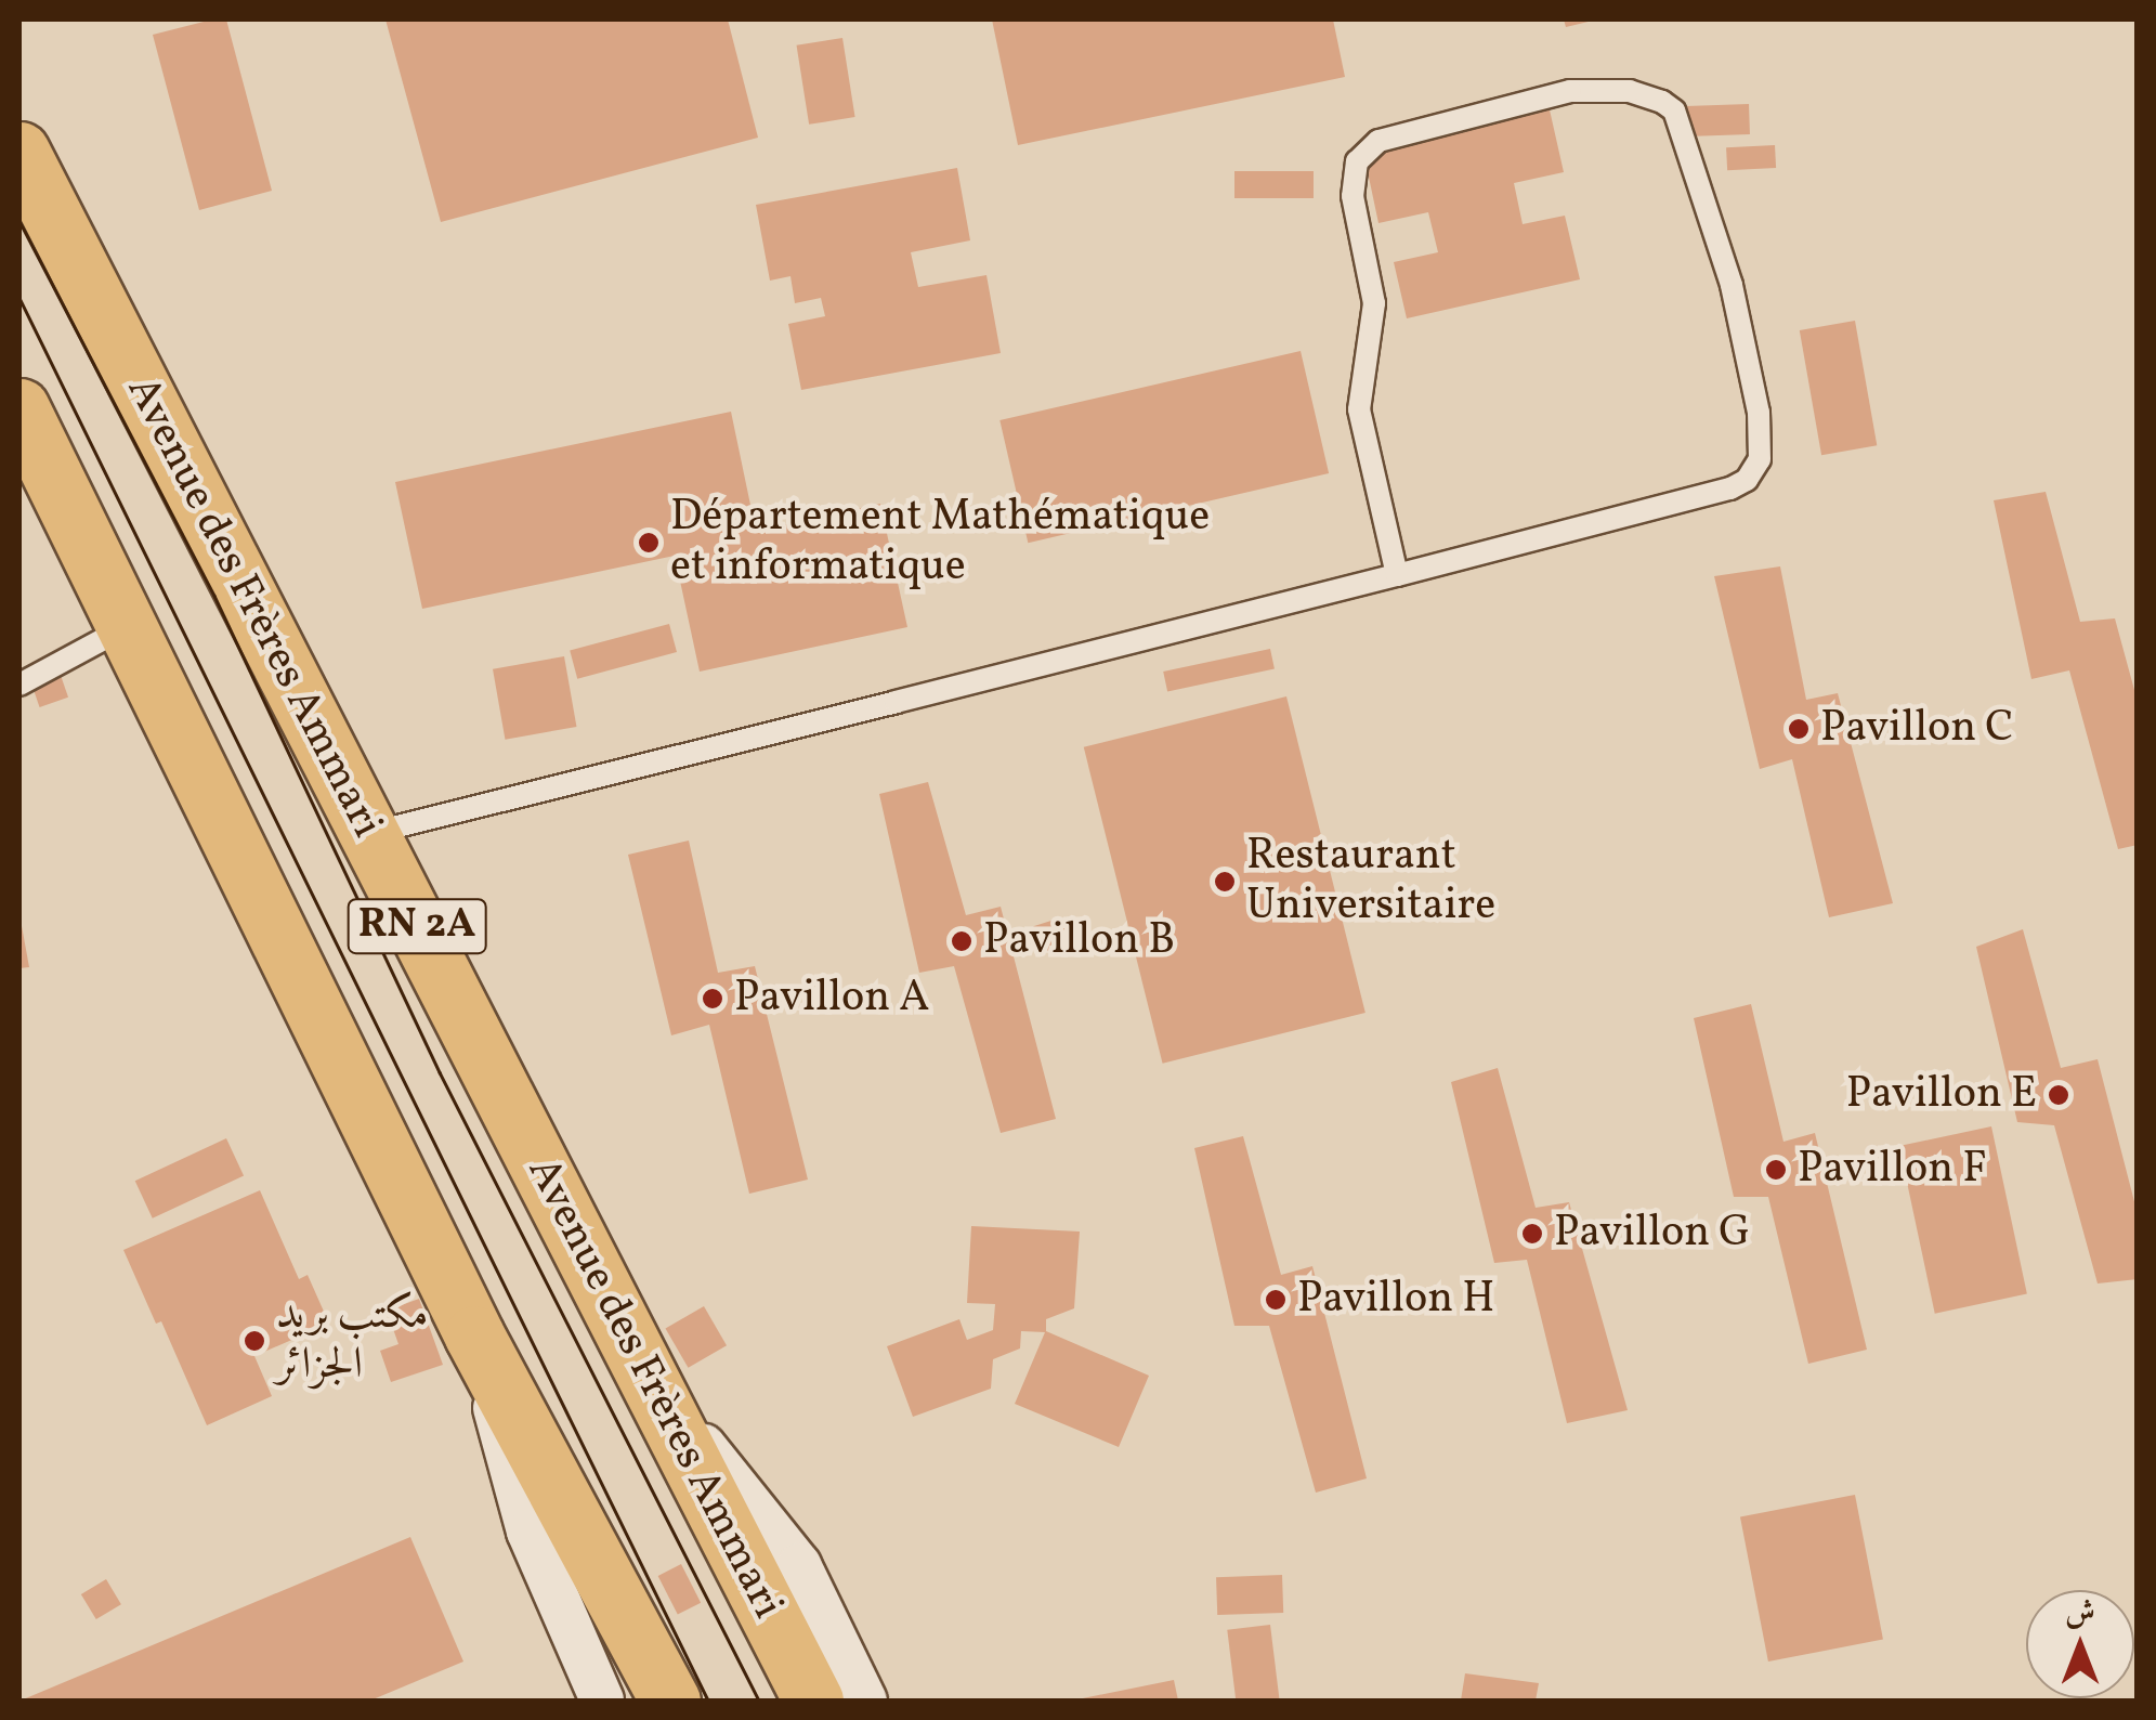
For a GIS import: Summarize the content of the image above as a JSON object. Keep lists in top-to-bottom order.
{
  "streets": {
    "main road": ["Avenue des Frères Ammari", "RN 2A"]
  },
  "places": [
    "Département Mathématique et informatique",
    "Pavillon C",
    "Restaurant Universitaire",
    "Pavillon B",
    "Pavillon A",
    "Pavillon E",
    "Pavillon F",
    "Pavillon G",
    "Pavillon H",
    "مكتب بريد الجزائر"
  ],
  "north": "top"
}
